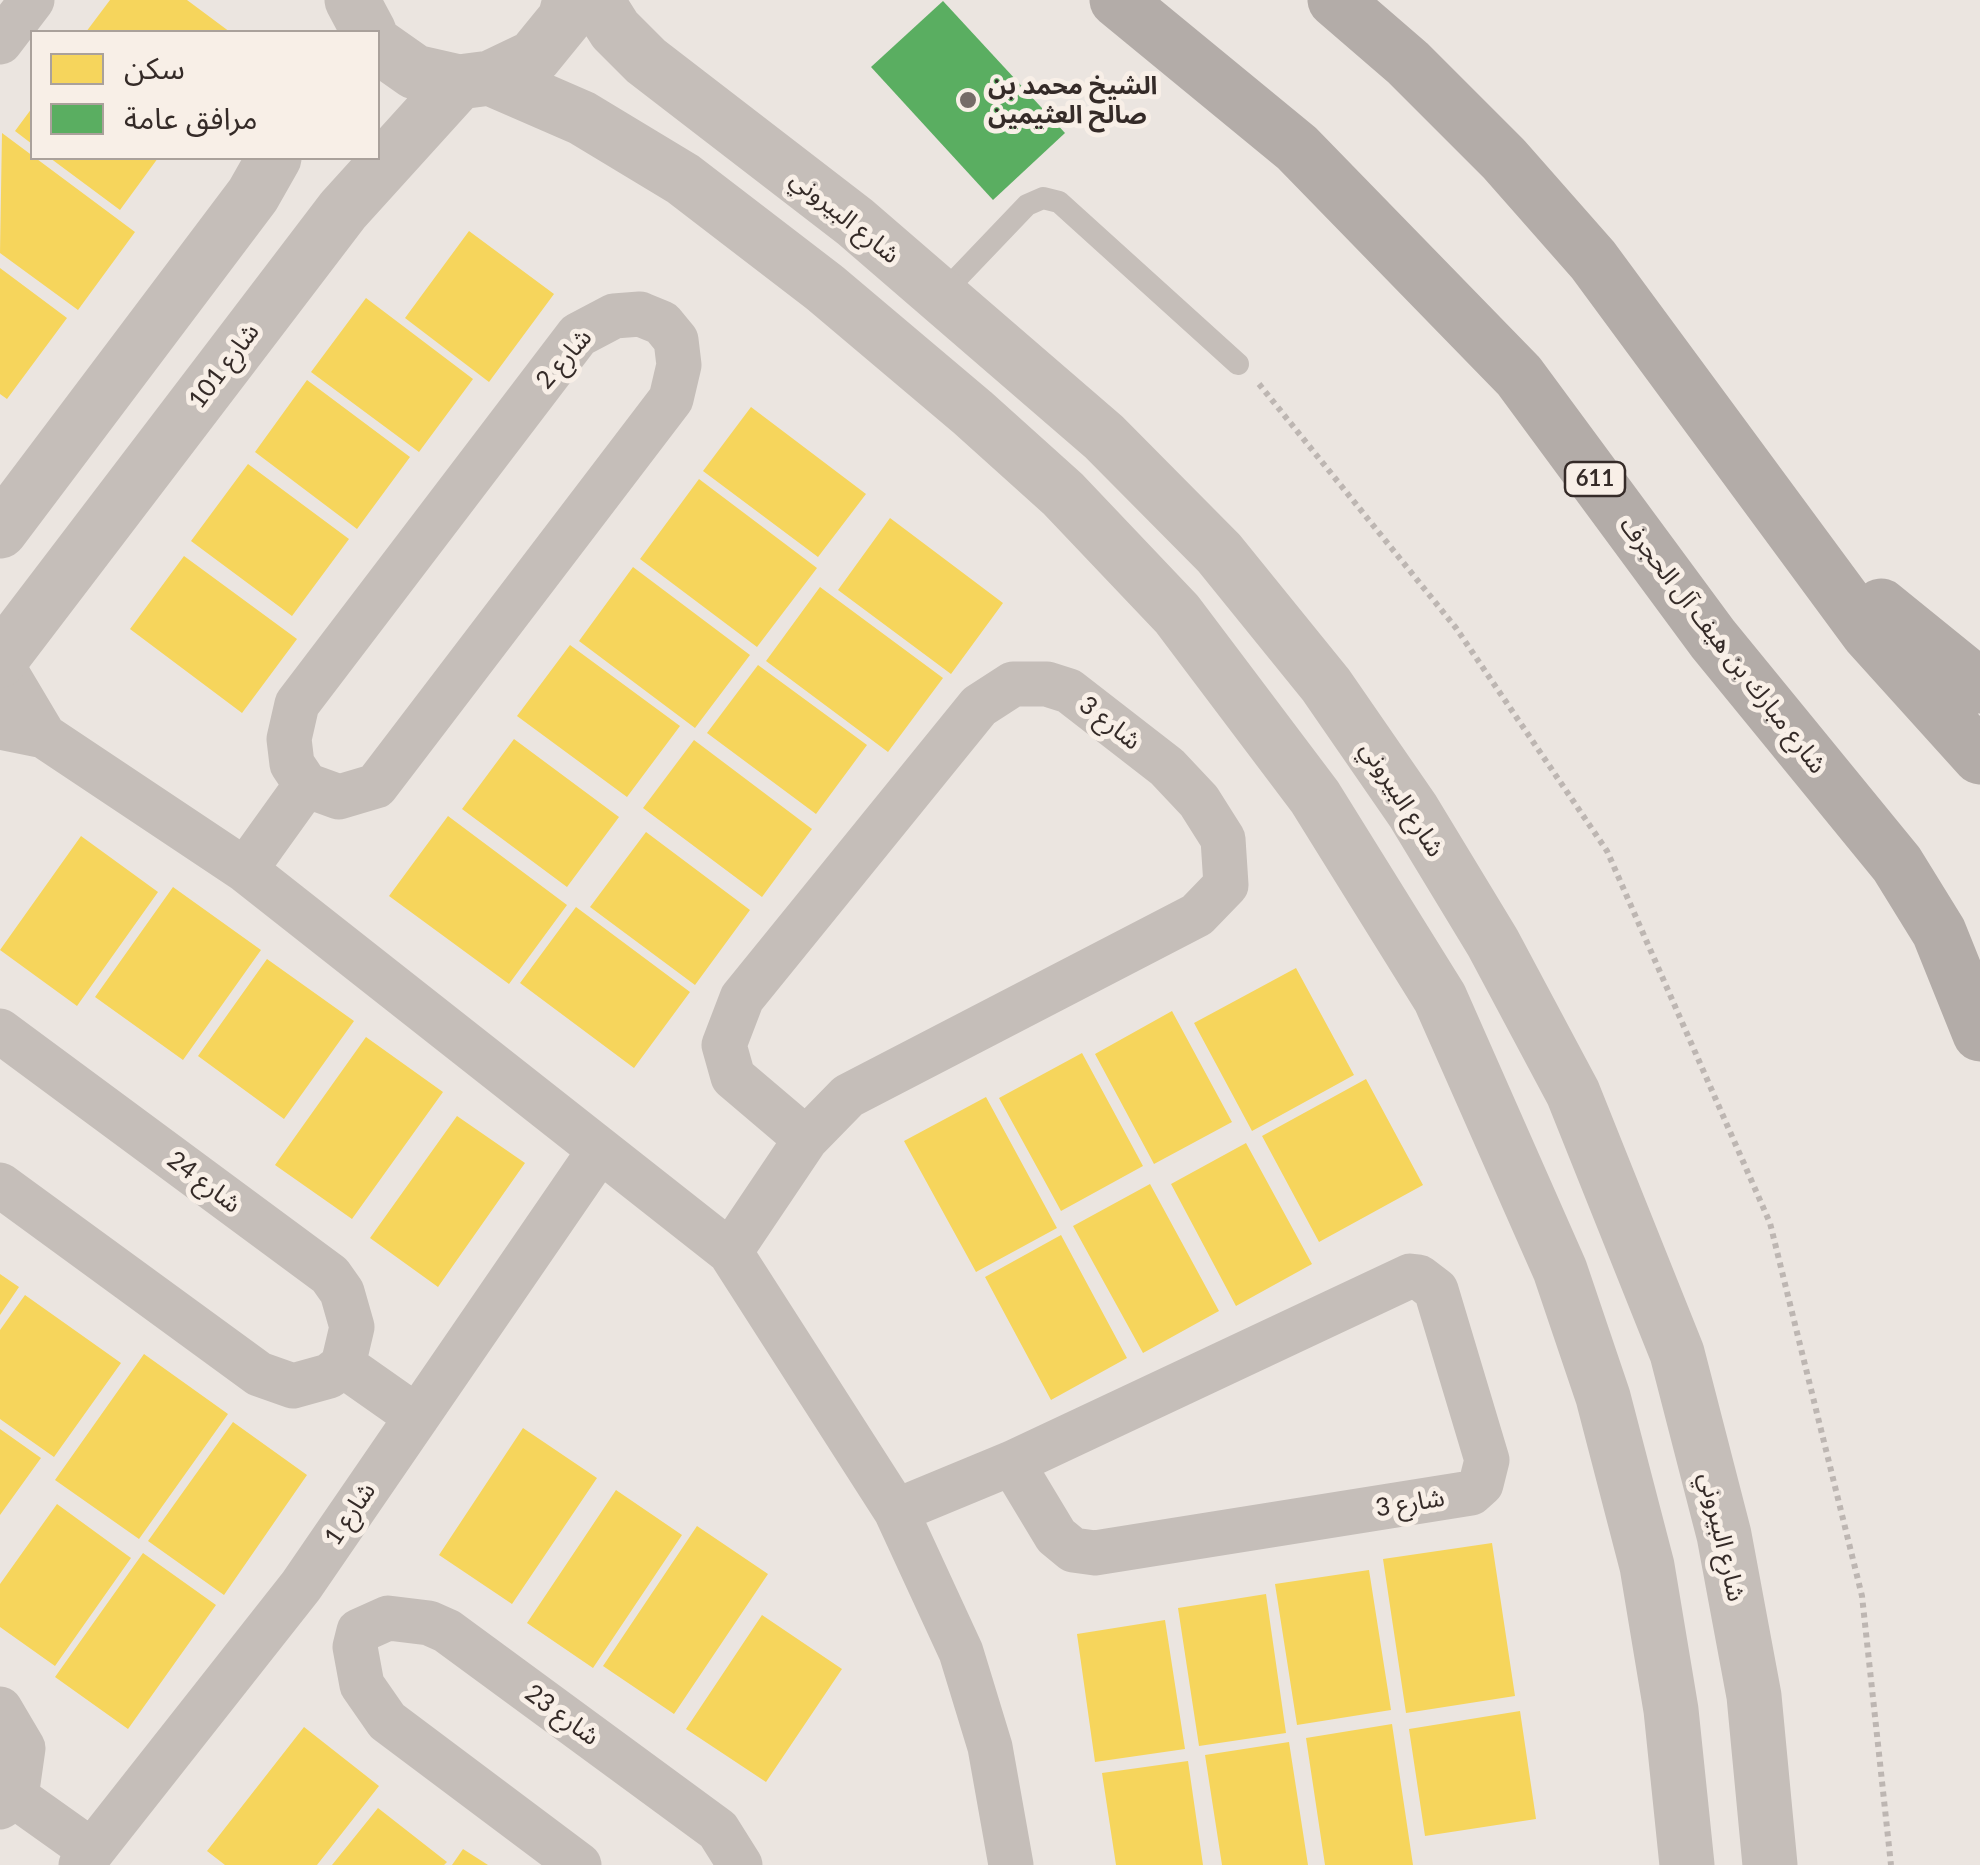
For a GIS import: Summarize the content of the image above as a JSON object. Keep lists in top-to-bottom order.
{
  "streets": {
    "main road": ["611", "شارع مبارك بن هيف آل الحجرف"],
    "street": [
      "شارع البيروني",
      "شارع 2",
      "شارع 101",
      "شارع 3",
      "شارع 24",
      "شارع 1",
      "شارع 23"
    ]
  },
  "places": ["الشيخ محمد بن صالح العثيمين"],
  "legend": ["سكن", "مرافق عامة"]
}
